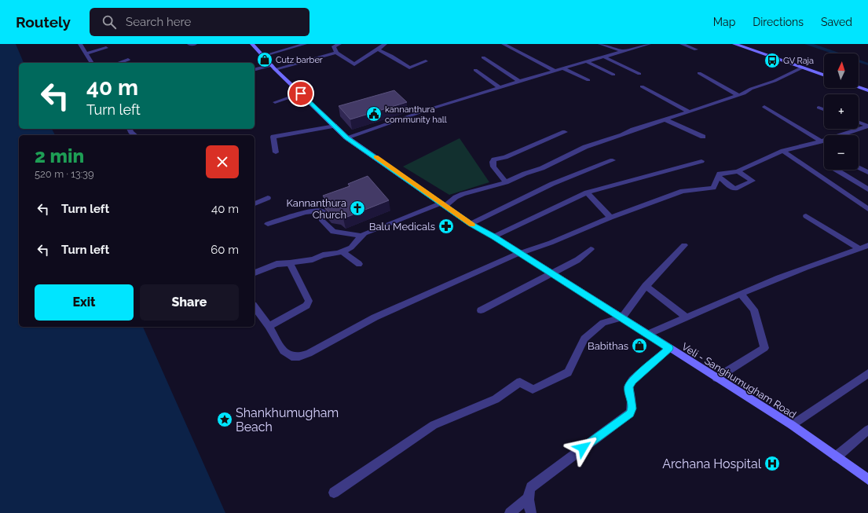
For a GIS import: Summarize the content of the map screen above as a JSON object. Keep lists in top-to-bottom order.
{
  "streets": {
    "main road": ["Veli - Sanghumugham Road"]
  },
  "places": {
    "shop": ["Cutz barber", "Babithas"],
    "bus stop": ["GV Raja"],
    "public building": ["kannanthura community hall"],
    "church": ["Kannanthura Church"],
    "pharmacy": ["Balu Medicals"],
    "place": ["Shankhumugham Beach"],
    "hospital": ["Archana Hospital"]
  },
  "north": "top",
  "page": {
    "header": "Routely",
    "search": "Search here",
    "nav": ["Map", "Directions", "Saved"],
    "map_buttons": ["+", "−"],
    "turn": ["40 m", "Turn left"],
    "heading": ["2 min", "520 m · 13:39"],
    "list": [
      {
        "name": "Turn left",
        "value": "40 m"
      },
      {
        "name": "Turn left",
        "value": "60 m"
      }
    ],
    "buttons": ["Exit", "Share"]
  }
}
